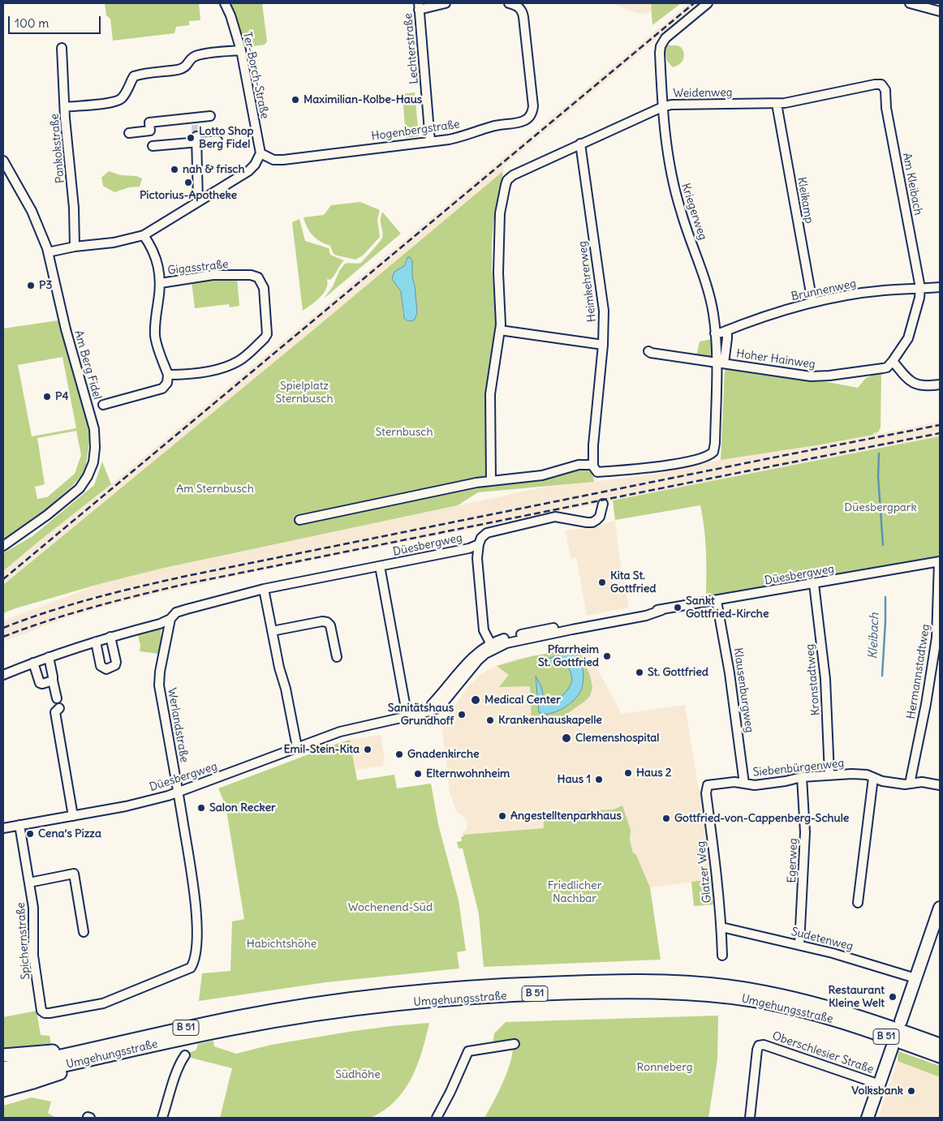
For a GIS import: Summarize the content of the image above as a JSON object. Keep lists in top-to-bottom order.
{
  "streets": {
    "highway": ["B 51", "Umgehungsstraße"],
    "street": [
      "Lechterstraße",
      "Ter-Borch-Straße",
      "Weidenweg",
      "Hogenbergstraße",
      "Pankokstraße",
      "Am Kleibach",
      "Kleikamp",
      "Kriegerweg",
      "Gigasstraße",
      "Heimkehrerweg",
      "Brunnenweg",
      "Hoher Hainweg",
      "Am Berg Fidel",
      "Düesbergweg",
      "Hermannstadtweg",
      "Kronstadtweg",
      "Klausenburgweg",
      "Werlandstraße",
      "Siebenbürgenweg",
      "Egerweg",
      "Glatzer Weg",
      "Sudetenweg",
      "Spichernstraße",
      "Oberschlesier Straße"
    ]
  },
  "crossings": [
    ["Lechterstraße", "Hogenbergstraße"],
    ["Ter-Borch-Straße", "Hogenbergstraße"],
    ["Weidenweg", "Am Kleibach"],
    ["Weidenweg", "Kleikamp"],
    ["Weidenweg", "Kriegerweg"],
    ["Weidenweg", "Heimkehrerweg"],
    ["Am Kleibach", "Brunnenweg"],
    ["Am Kleibach", "Hoher Hainweg"],
    ["Kleikamp", "Brunnenweg"],
    ["Kriegerweg", "Heimkehrerweg"],
    ["Kriegerweg", "Brunnenweg"],
    ["Kriegerweg", "Hoher Hainweg"],
    ["Brunnenweg", "Hoher Hainweg"],
    ["Düesbergweg", "Hermannstadtweg"],
    ["Düesbergweg", "Kronstadtweg"],
    ["Düesbergweg", "Klausenburgweg"],
    ["Düesbergweg", "Werlandstraße"],
    ["Düesbergweg", "Spichernstraße"],
    ["Hermannstadtweg", "Siebenbürgenweg"],
    ["Kronstadtweg", "Siebenbürgenweg"],
    ["Klausenburgweg", "Siebenbürgenweg"],
    ["Werlandstraße", "Spichernstraße"],
    ["Siebenbürgenweg", "Egerweg"],
    ["Siebenbürgenweg", "Glatzer Weg"],
    ["Egerweg", "Sudetenweg"],
    ["Glatzer Weg", "Sudetenweg"],
    ["B 51", "Umgehungsstraße"]
  ],
  "water": ["Kleibach"],
  "parks": [
    "Spielplatz Sternbusch",
    "Sternbusch",
    "Am Sternbusch",
    "Düesbergpark",
    "Friedlicher Nachbar",
    "Wochenend-Süd",
    "Habichtshöhe",
    "Ronneberg",
    "Südhöhe"
  ],
  "places": [
    "Maximilian-Kolbe-Haus",
    "Lotto Shop Berg Fidel",
    "nah & frisch",
    "Pictorius-Apotheke",
    "P3",
    "P4",
    "Kita St. Gottfried",
    "Sankt Gottfried-Kirche",
    "Pfarrheim St. Gottfried",
    "St. Gottfried",
    "Medical Center",
    "Sanitätshaus Grundhoff",
    "Krankenhauskapelle",
    "Clemenshospital",
    "Emil-Stein-Kita",
    "Gnadenkirche",
    "Haus 2",
    "Elternwohnheim",
    "Haus 1",
    "Salon Recker",
    "Angestelltenparkhaus",
    "Gottfried-von-Cappenberg-Schule",
    "Cena’s Pizza",
    "Restaurant Kleine Welt",
    "Volksbank"
  ],
  "scale_bar": "100 m"
}
